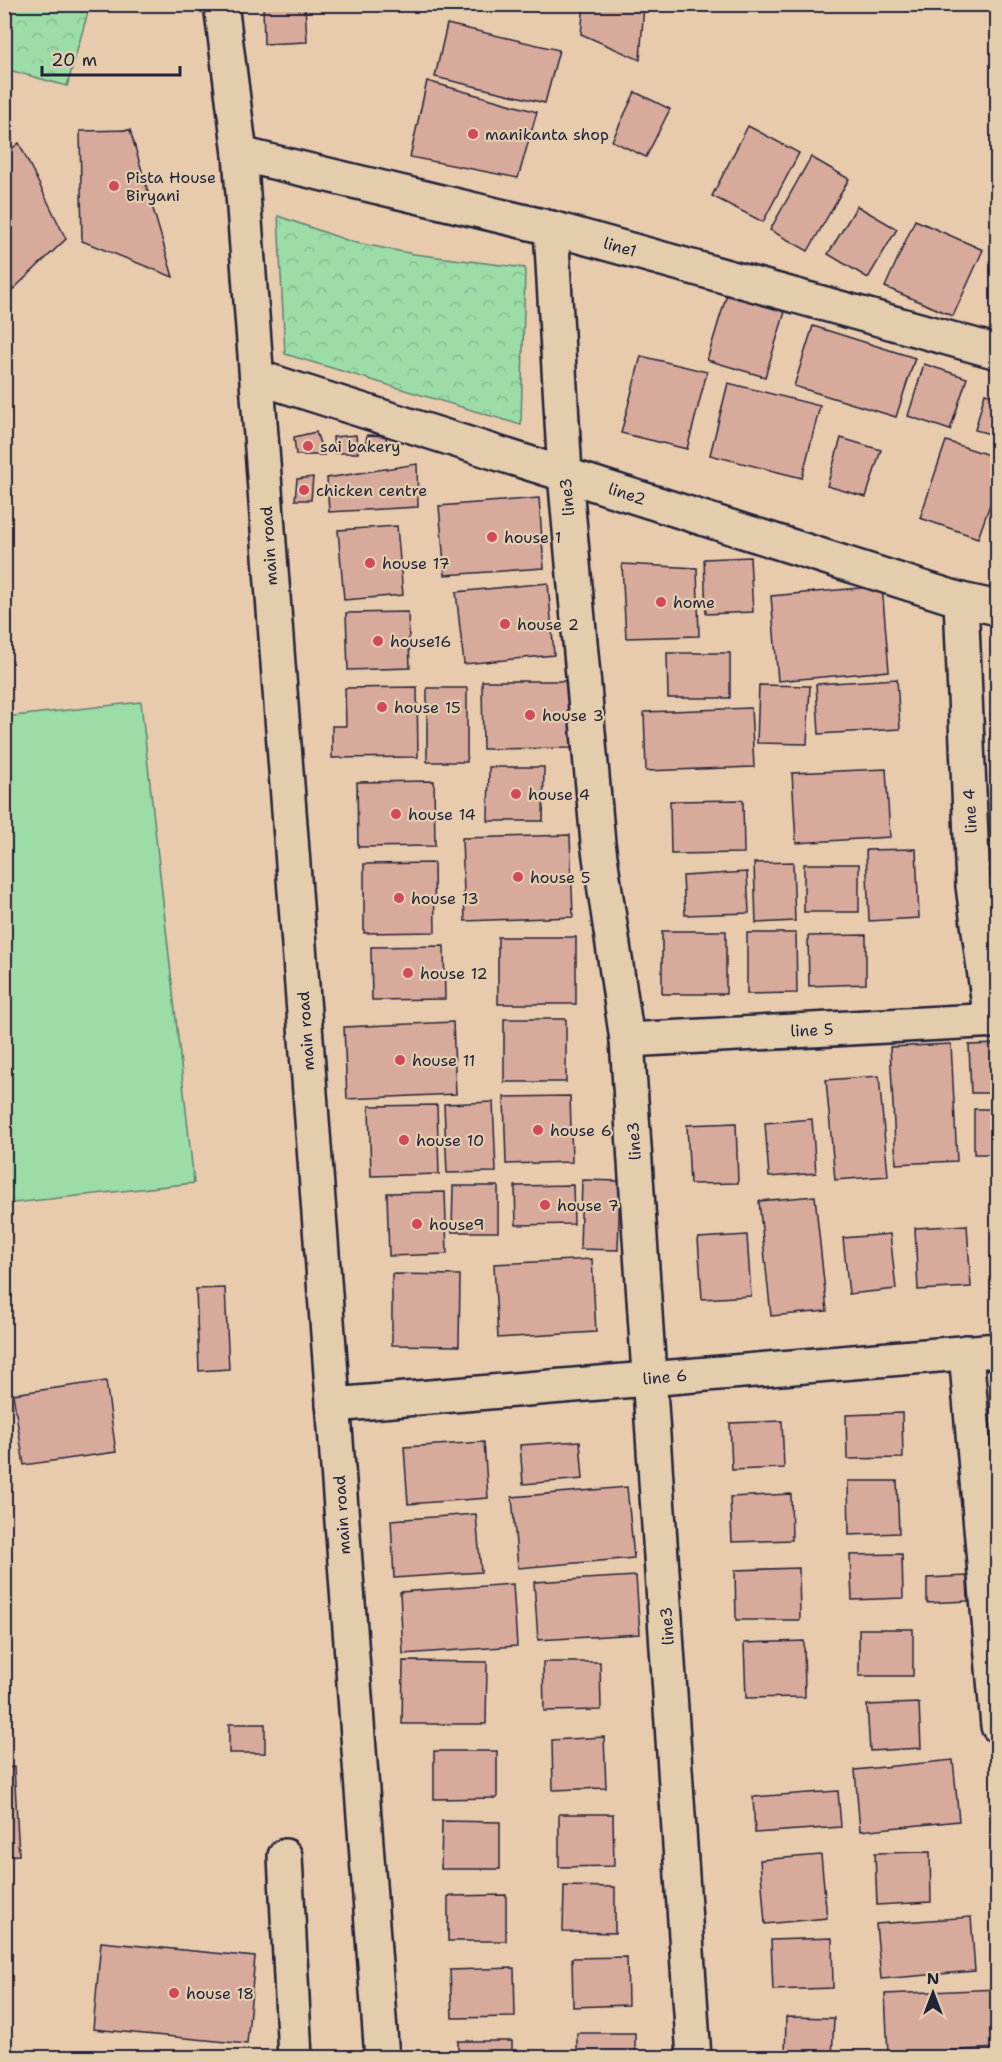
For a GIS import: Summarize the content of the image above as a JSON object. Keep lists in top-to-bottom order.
{
  "streets": {
    "street": [
      "line1",
      "line2",
      "line3",
      "main road",
      "line 4",
      "line 5",
      "line 6"
    ]
  },
  "crossings": [
    ["line1", "line3"],
    ["line1", "main road"],
    ["line2", "line3"],
    ["line2", "main road"],
    ["line2", "line 4"],
    ["line3", "line 5"],
    ["line3", "line 6"],
    ["main road", "line 6"],
    ["line 4", "line 5"]
  ],
  "places": [
    "manikanta shop",
    "Pista House Biryani",
    "sai bakery",
    "chicken centre",
    "house 1",
    "house 17",
    "home",
    "house 2",
    "house16",
    "house 15",
    "house 3",
    "house 4",
    "house 14",
    "house 5",
    "house 13",
    "house 12",
    "house 11",
    "house 6",
    "house 10",
    "house 7",
    "house9",
    "house 18"
  ],
  "scale_bar": "20 m",
  "north": "top"
}
